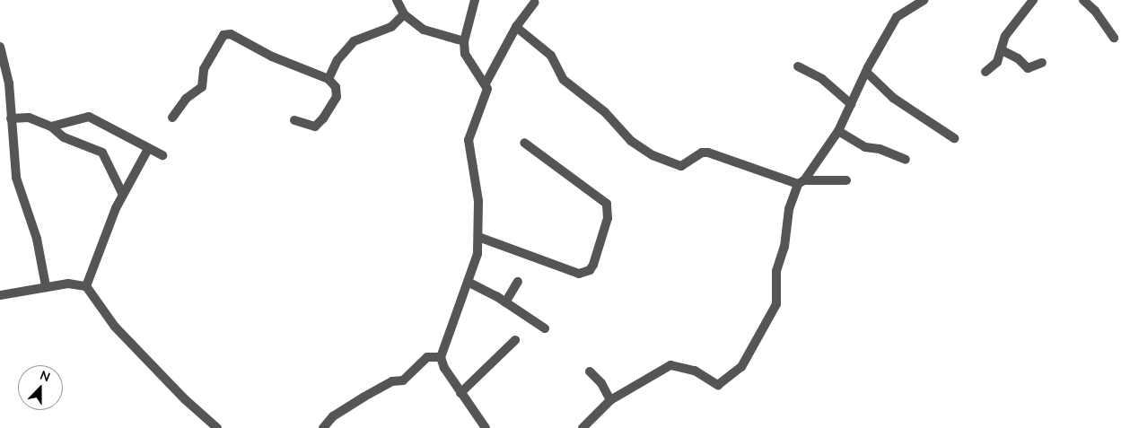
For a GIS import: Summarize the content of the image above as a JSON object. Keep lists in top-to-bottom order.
{
  "north": "top"
}
